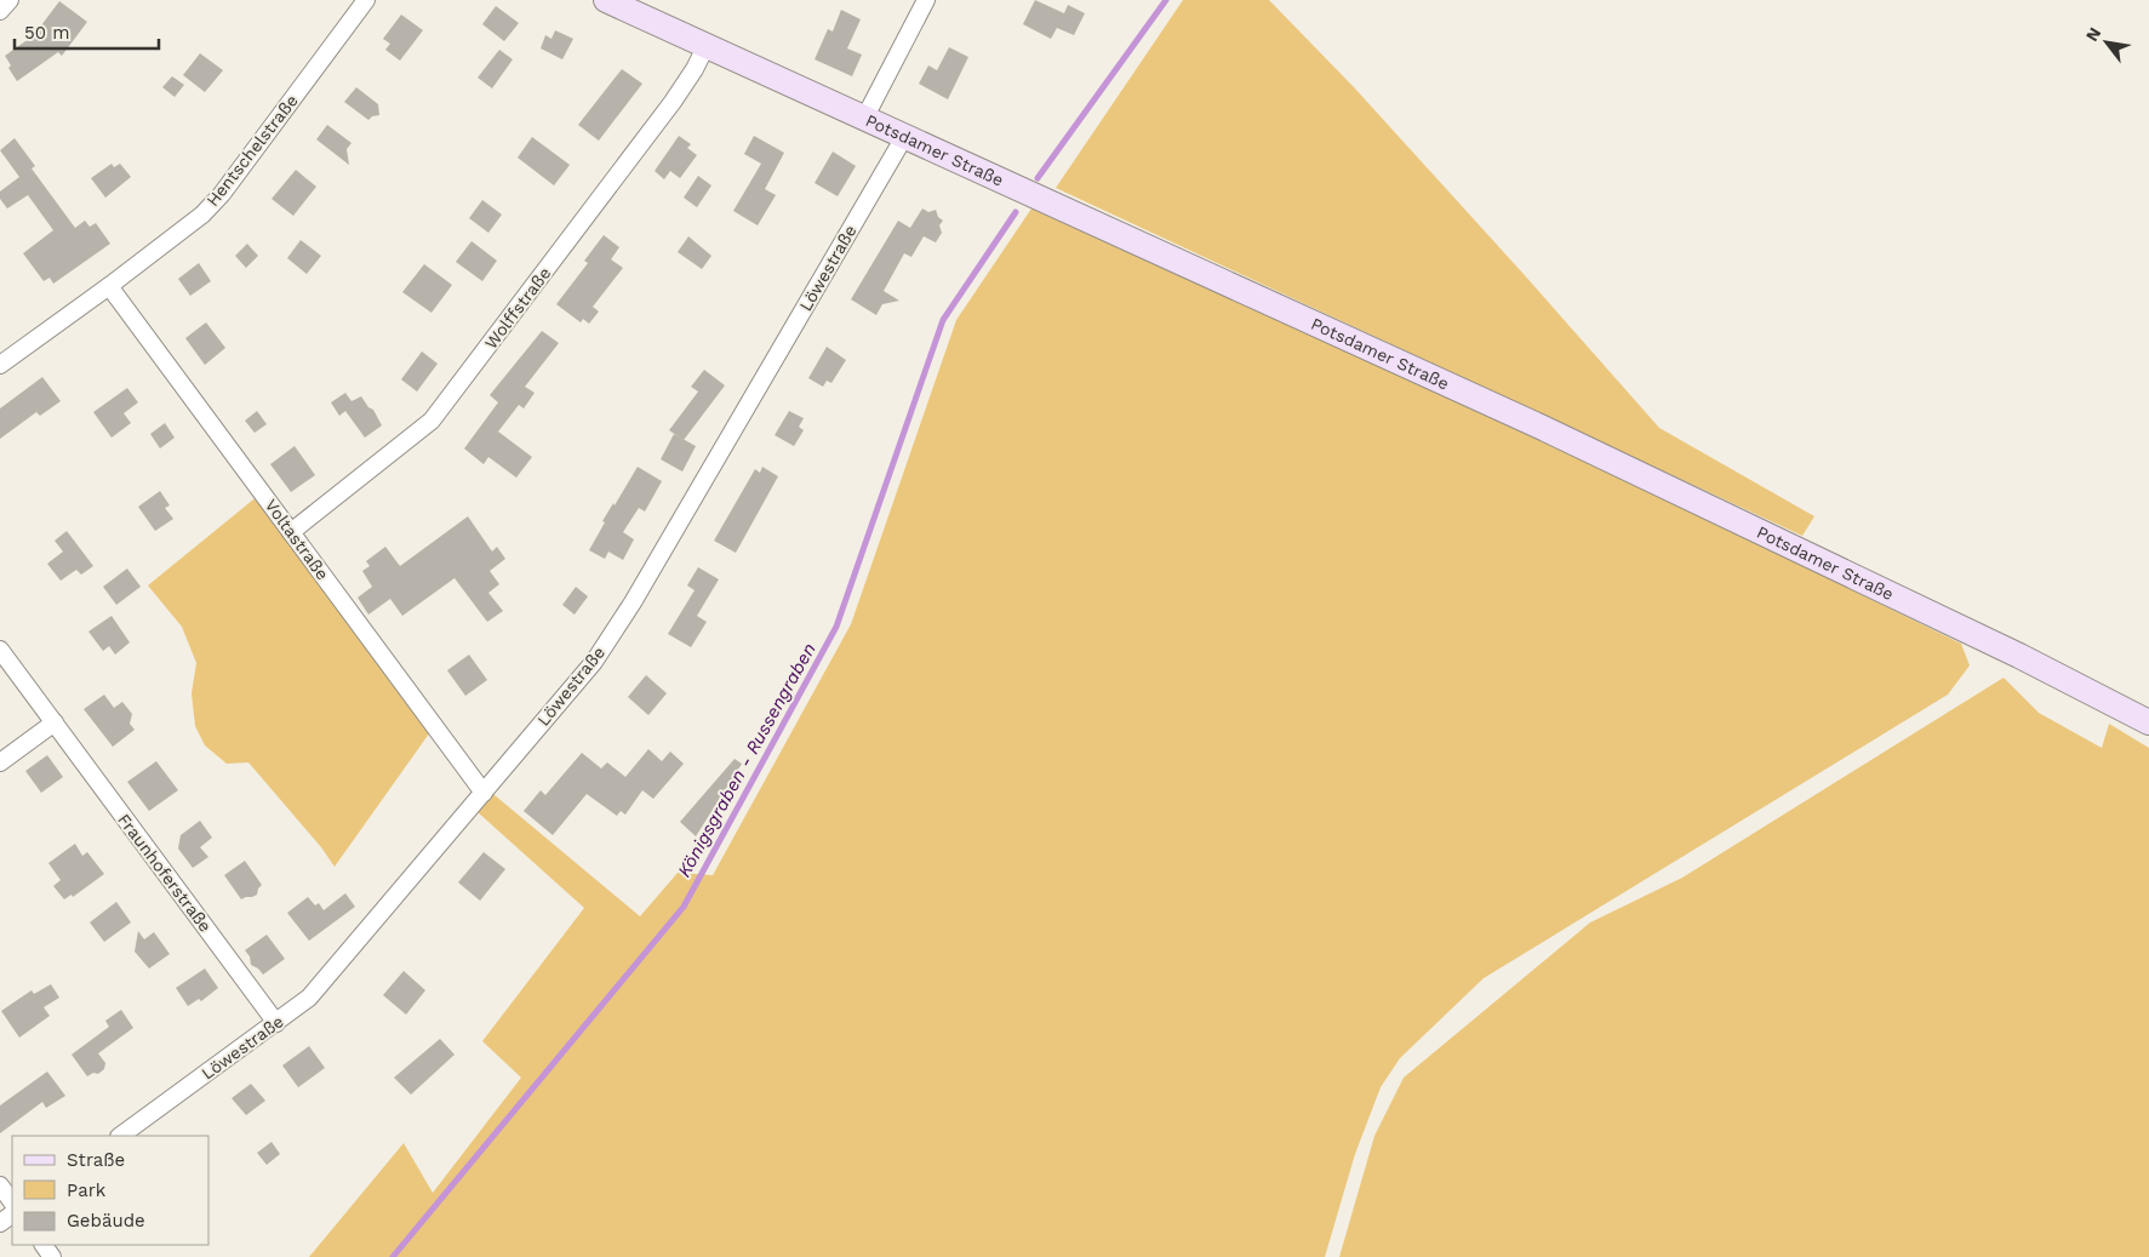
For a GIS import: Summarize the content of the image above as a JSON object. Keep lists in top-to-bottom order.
{
  "streets": {
    "street": [
      "Hentschelstraße",
      "Potsdamer Straße",
      "Löwestraße",
      "Wolffstraße",
      "Voltastraße",
      "Fraunhoferstraße"
    ]
  },
  "crossings": [
    ["Hentschelstraße", "Voltastraße"],
    ["Potsdamer Straße", "Löwestraße"],
    ["Potsdamer Straße", "Wolffstraße"],
    ["Löwestraße", "Voltastraße"],
    ["Löwestraße", "Fraunhoferstraße"],
    ["Wolffstraße", "Voltastraße"]
  ],
  "water": ["Königsgraben - Russengraben"],
  "legend": ["Straße", "Park", "Gebäude"],
  "scale_bar": "50 m",
  "north": "top left"
}
